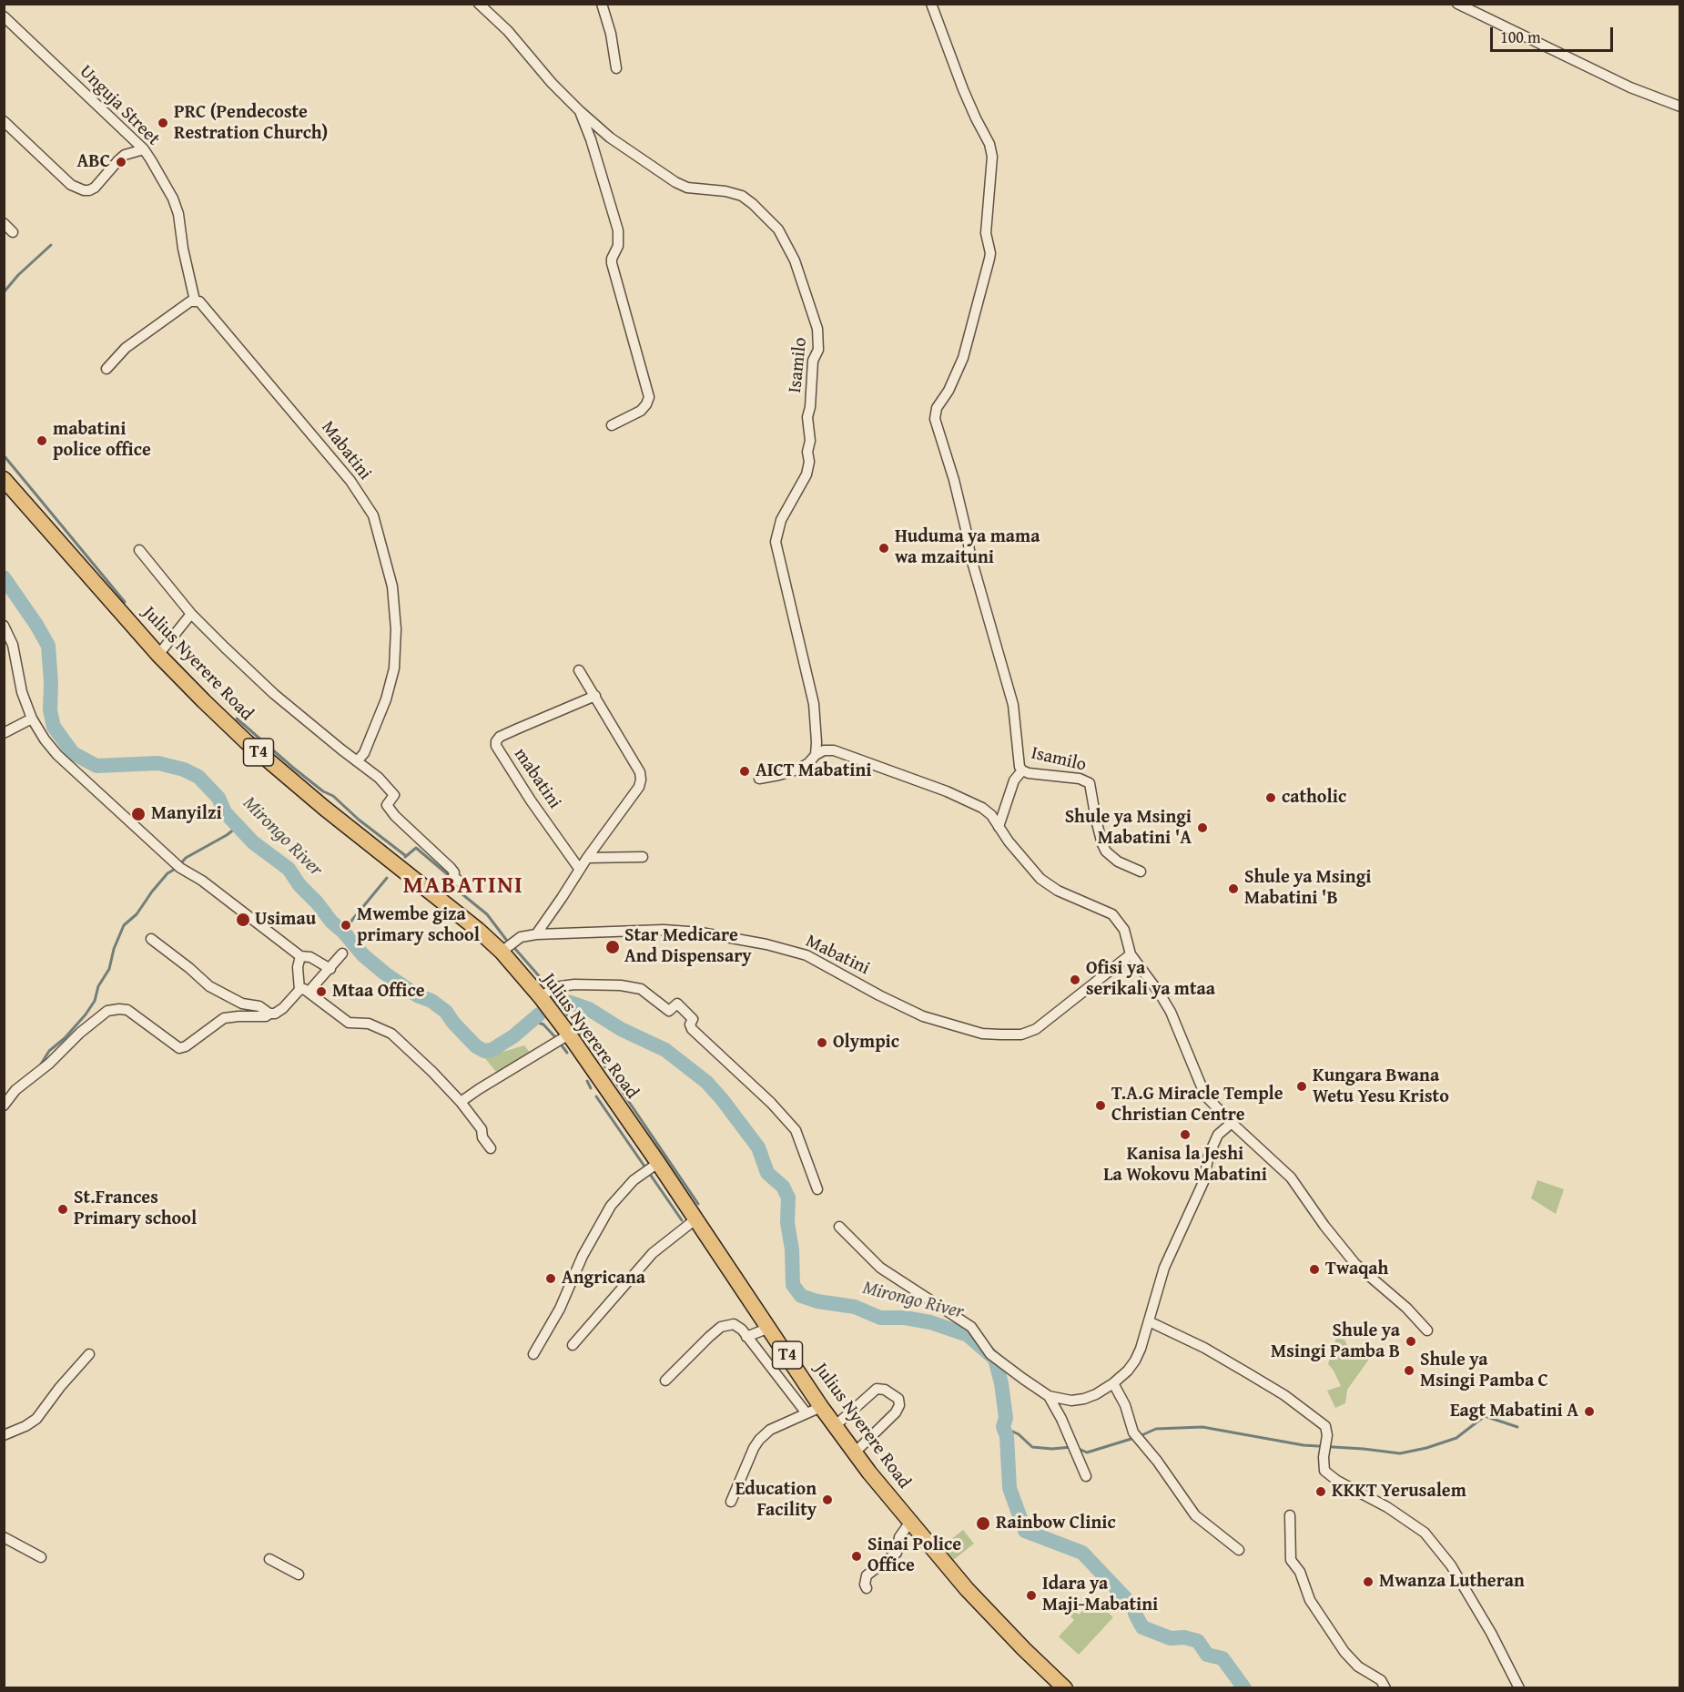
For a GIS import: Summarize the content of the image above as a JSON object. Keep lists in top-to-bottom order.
{
  "streets": {
    "highway": ["Julius Nyerere Road", "T4"],
    "street": [
      "Unguja Street",
      "Isamilo",
      "Mabatini",
      "mabatini"
    ]
  },
  "crossings": [
    ["Unguja Street", "Mabatini"],
    ["Mabatini", "Julius Nyerere Road"]
  ],
  "districts": ["MABATINI"],
  "water": ["Mirongo River"],
  "places": [
    "PRC (Pendecoste Restration Church)",
    "ABC",
    "mabatini police office",
    "Huduma ya mama wa mzaituni",
    "AICT Mabatini",
    "catholic",
    "Manyilzi",
    "Shule ya Msingi Mabatini 'A",
    "Shule ya Msingi Mabatini 'B",
    "Usimau",
    "Mwembe giza primary school",
    "Star Medicare And Dispensary",
    "Ofisi ya serikali ya mtaa",
    "Mtaa Office",
    "Olympic",
    "Kungara Bwana Wetu Yesu Kristo",
    "T.A.G Miracle Temple Christian Centre",
    "Kanisa la Jeshi La Wokovu Mabatini",
    "St.Frances Primary school",
    "Twaqah",
    "Angricana",
    "Shule ya Msingi Pamba B",
    "Shule ya Msingi Pamba C",
    "Eagt Mabatini A",
    "KKKT Yerusalem",
    "Education Facility",
    "Rainbow Clinic",
    "Sinai Police Office",
    "Mwanza Lutheran",
    "Idara ya Maji-Mabatini"
  ],
  "scale_bar": "100 m"
}
